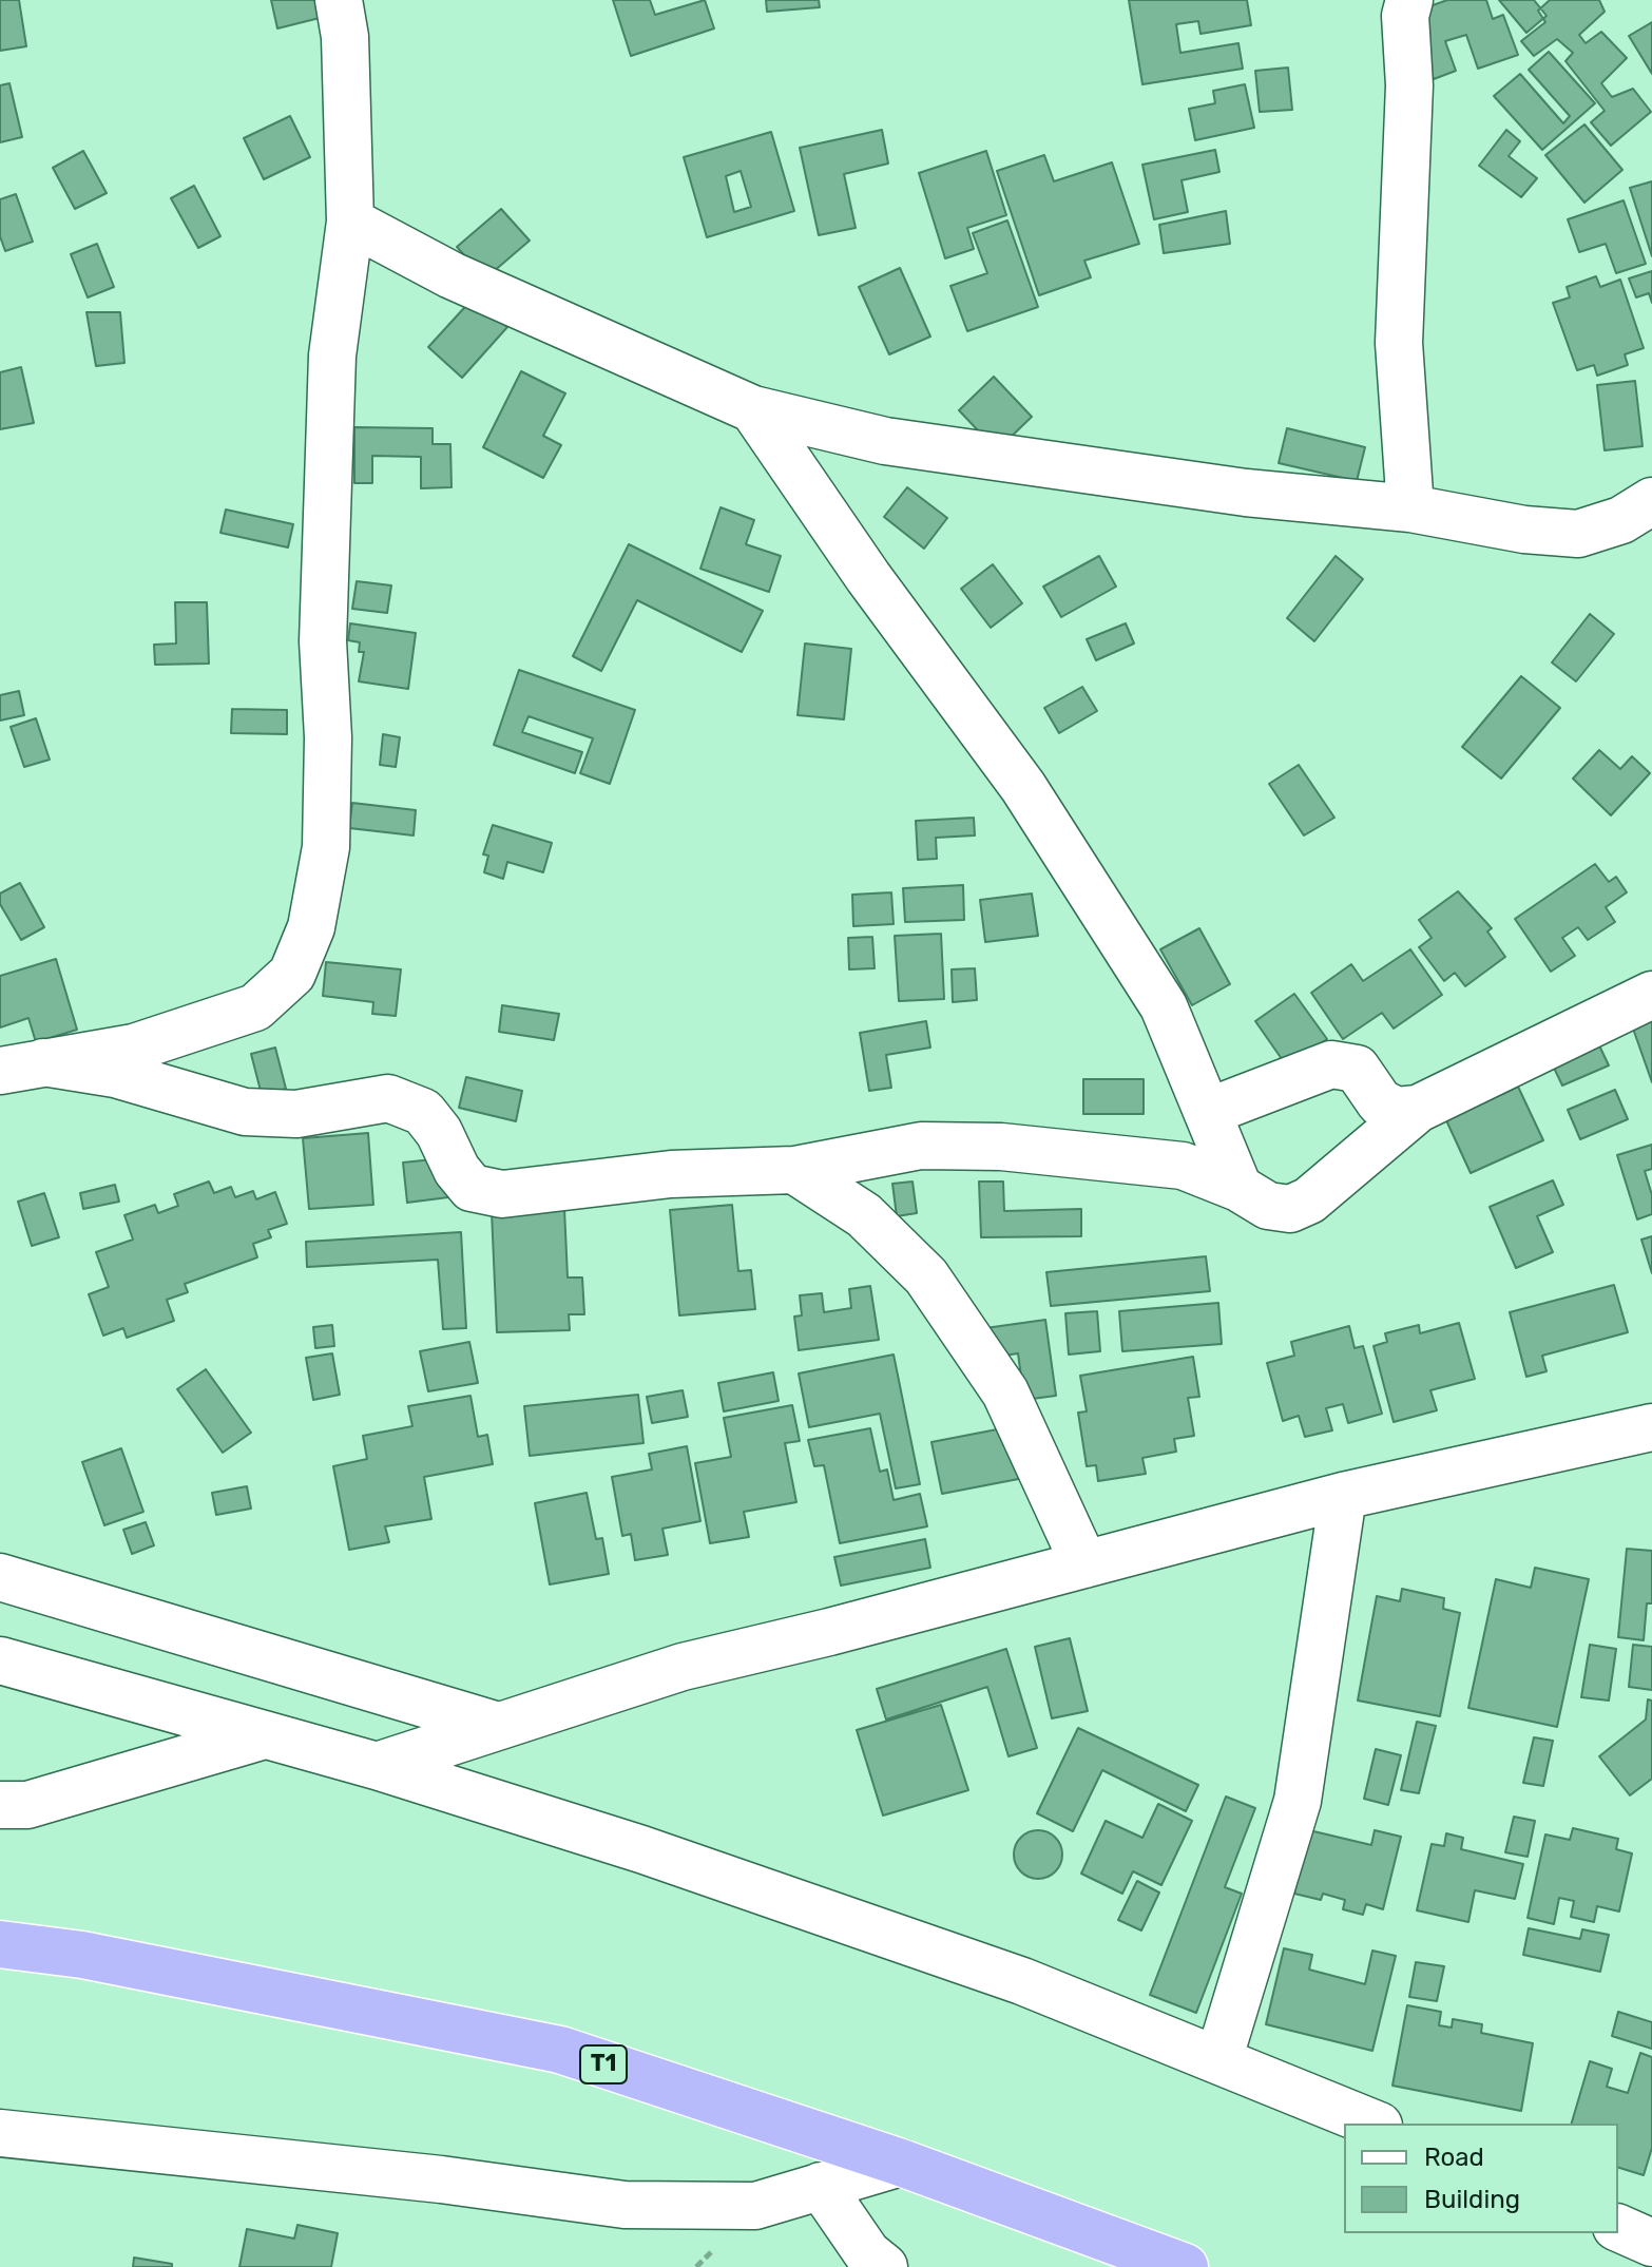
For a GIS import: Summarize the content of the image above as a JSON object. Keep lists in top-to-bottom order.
{
  "streets": {
    "highway": ["T1"]
  },
  "legend": ["Road", "Building"]
}
